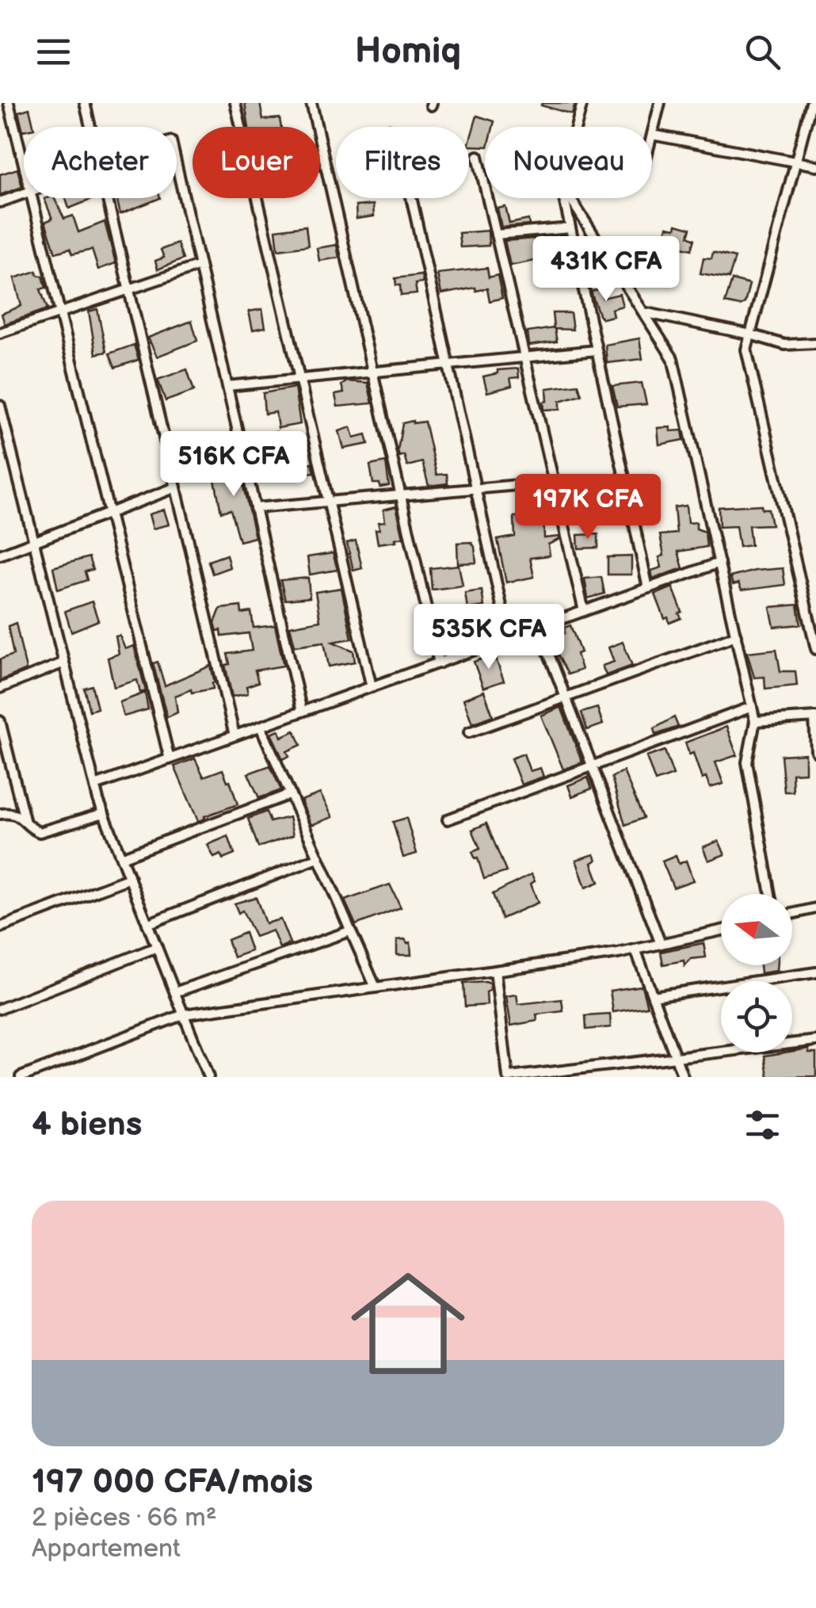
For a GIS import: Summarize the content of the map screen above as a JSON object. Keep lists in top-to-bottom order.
{
  "north": "left",
  "page": {
    "header": "Homiq",
    "chip": [
      "Acheter",
      "Louer",
      "Filtres",
      "Nouveau"
    ],
    "price": [
      "431K CFA",
      "516K CFA",
      "197K CFA",
      "535K CFA"
    ],
    "heading": "4 biens",
    "list": [
      {
        "name": "197 000 CFA/mois",
        "note": "2 pièces · 66 m² · Appartement"
      }
    ]
  }
}
